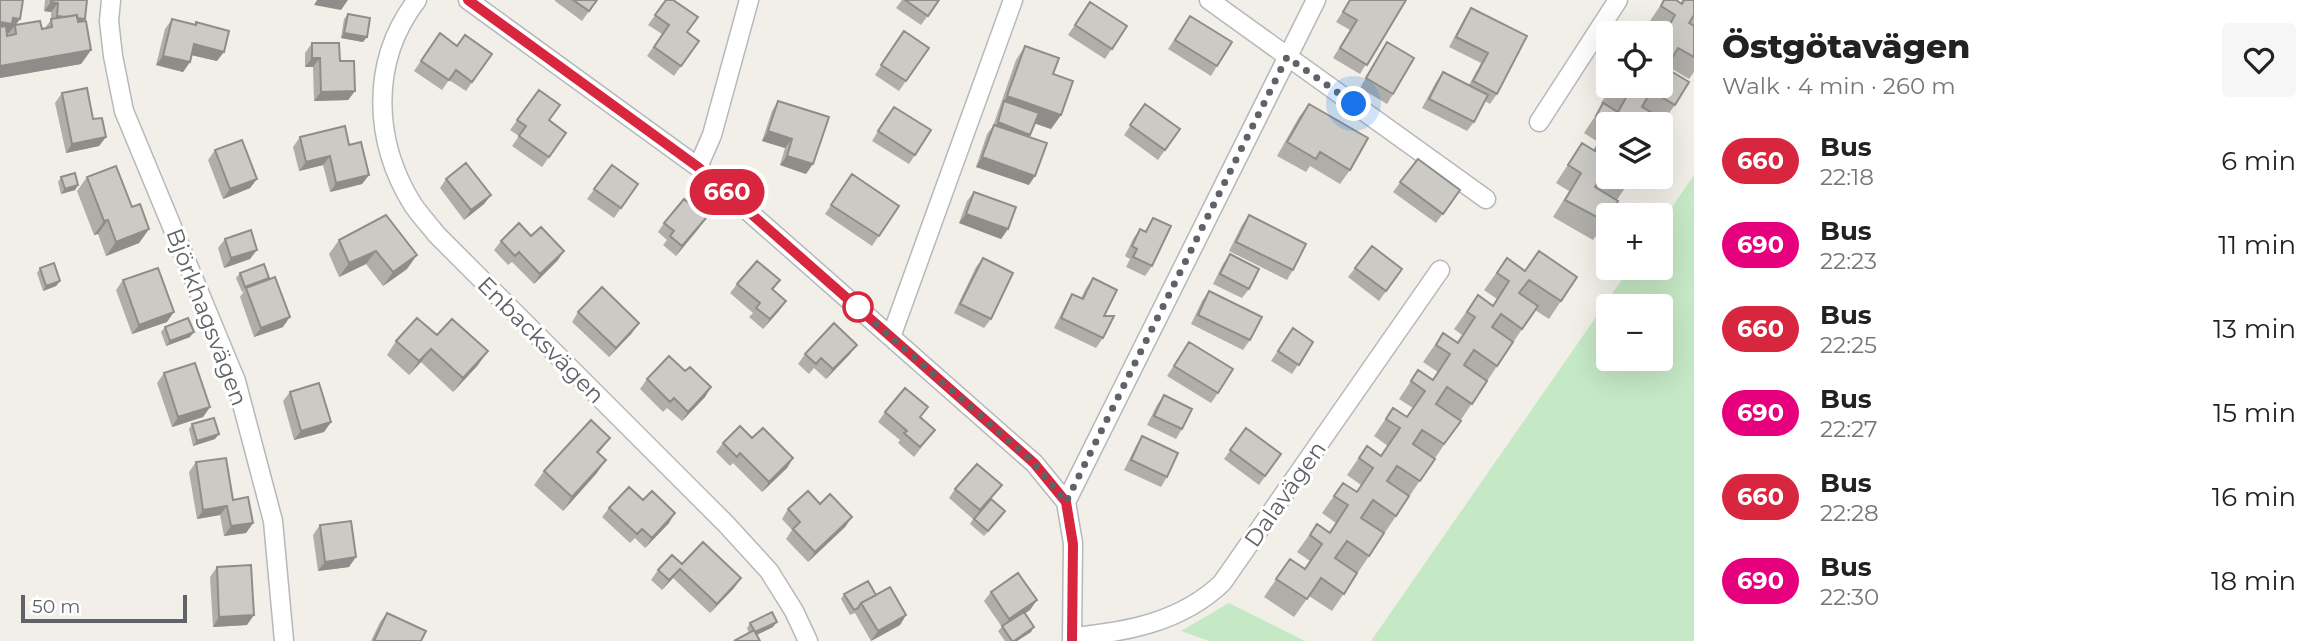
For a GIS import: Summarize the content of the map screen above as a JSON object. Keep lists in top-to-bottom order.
{
  "streets": {
    "street": ["Björkhagsvägen", "Enbacksvägen", "Dalavägen"]
  },
  "lines": ["bus line 660"],
  "scale_bar": "50 m",
  "page": {
    "on_map": "660",
    "heading": ["Östgötavägen", "Walk · 4 min · 260 m"],
    "map_buttons": ["+", "−"],
    "list": [
      {
        "mark": "660",
        "name": "Bus",
        "note": "22:18",
        "value": "6 min"
      },
      {
        "mark": "690",
        "name": "Bus",
        "note": "22:23",
        "value": "11 min"
      },
      {
        "mark": "660",
        "name": "Bus",
        "note": "22:25",
        "value": "13 min"
      },
      {
        "mark": "690",
        "name": "Bus",
        "note": "22:27",
        "value": "15 min"
      },
      {
        "mark": "660",
        "name": "Bus",
        "note": "22:28",
        "value": "16 min"
      },
      {
        "mark": "690",
        "name": "Bus",
        "note": "22:30",
        "value": "18 min"
      }
    ],
    "scale": "50 m"
  }
}
